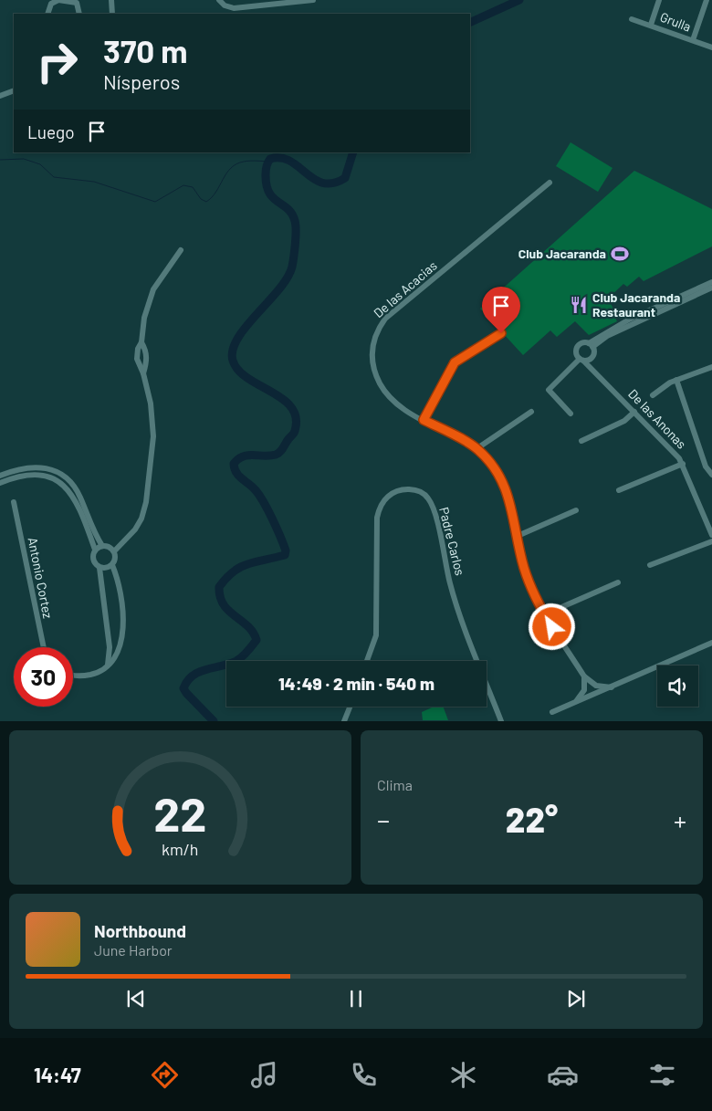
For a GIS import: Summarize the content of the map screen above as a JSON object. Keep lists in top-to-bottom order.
{
  "streets": {
    "street": [
      "Grulla",
      "De las Acacias",
      "De las Anonas",
      "Padre Carlos",
      "Antonio Cortez"
    ]
  },
  "places": {
    "sports": ["Club Jacaranda"],
    "restaurant": ["Club Jacaranda Restaurant"]
  },
  "page": {
    "turn": ["370 m", "Nísperos"],
    "then": "Luego",
    "limit": "30",
    "trip": "14:49 · 2 min · 540 m",
    "tile": "Clima",
    "heat": ["−", "22°", "+"],
    "song": ["Northbound", "June Harbor"],
    "tabs": "14:47",
    "gauge": ["22", "km/h"]
  }
}
